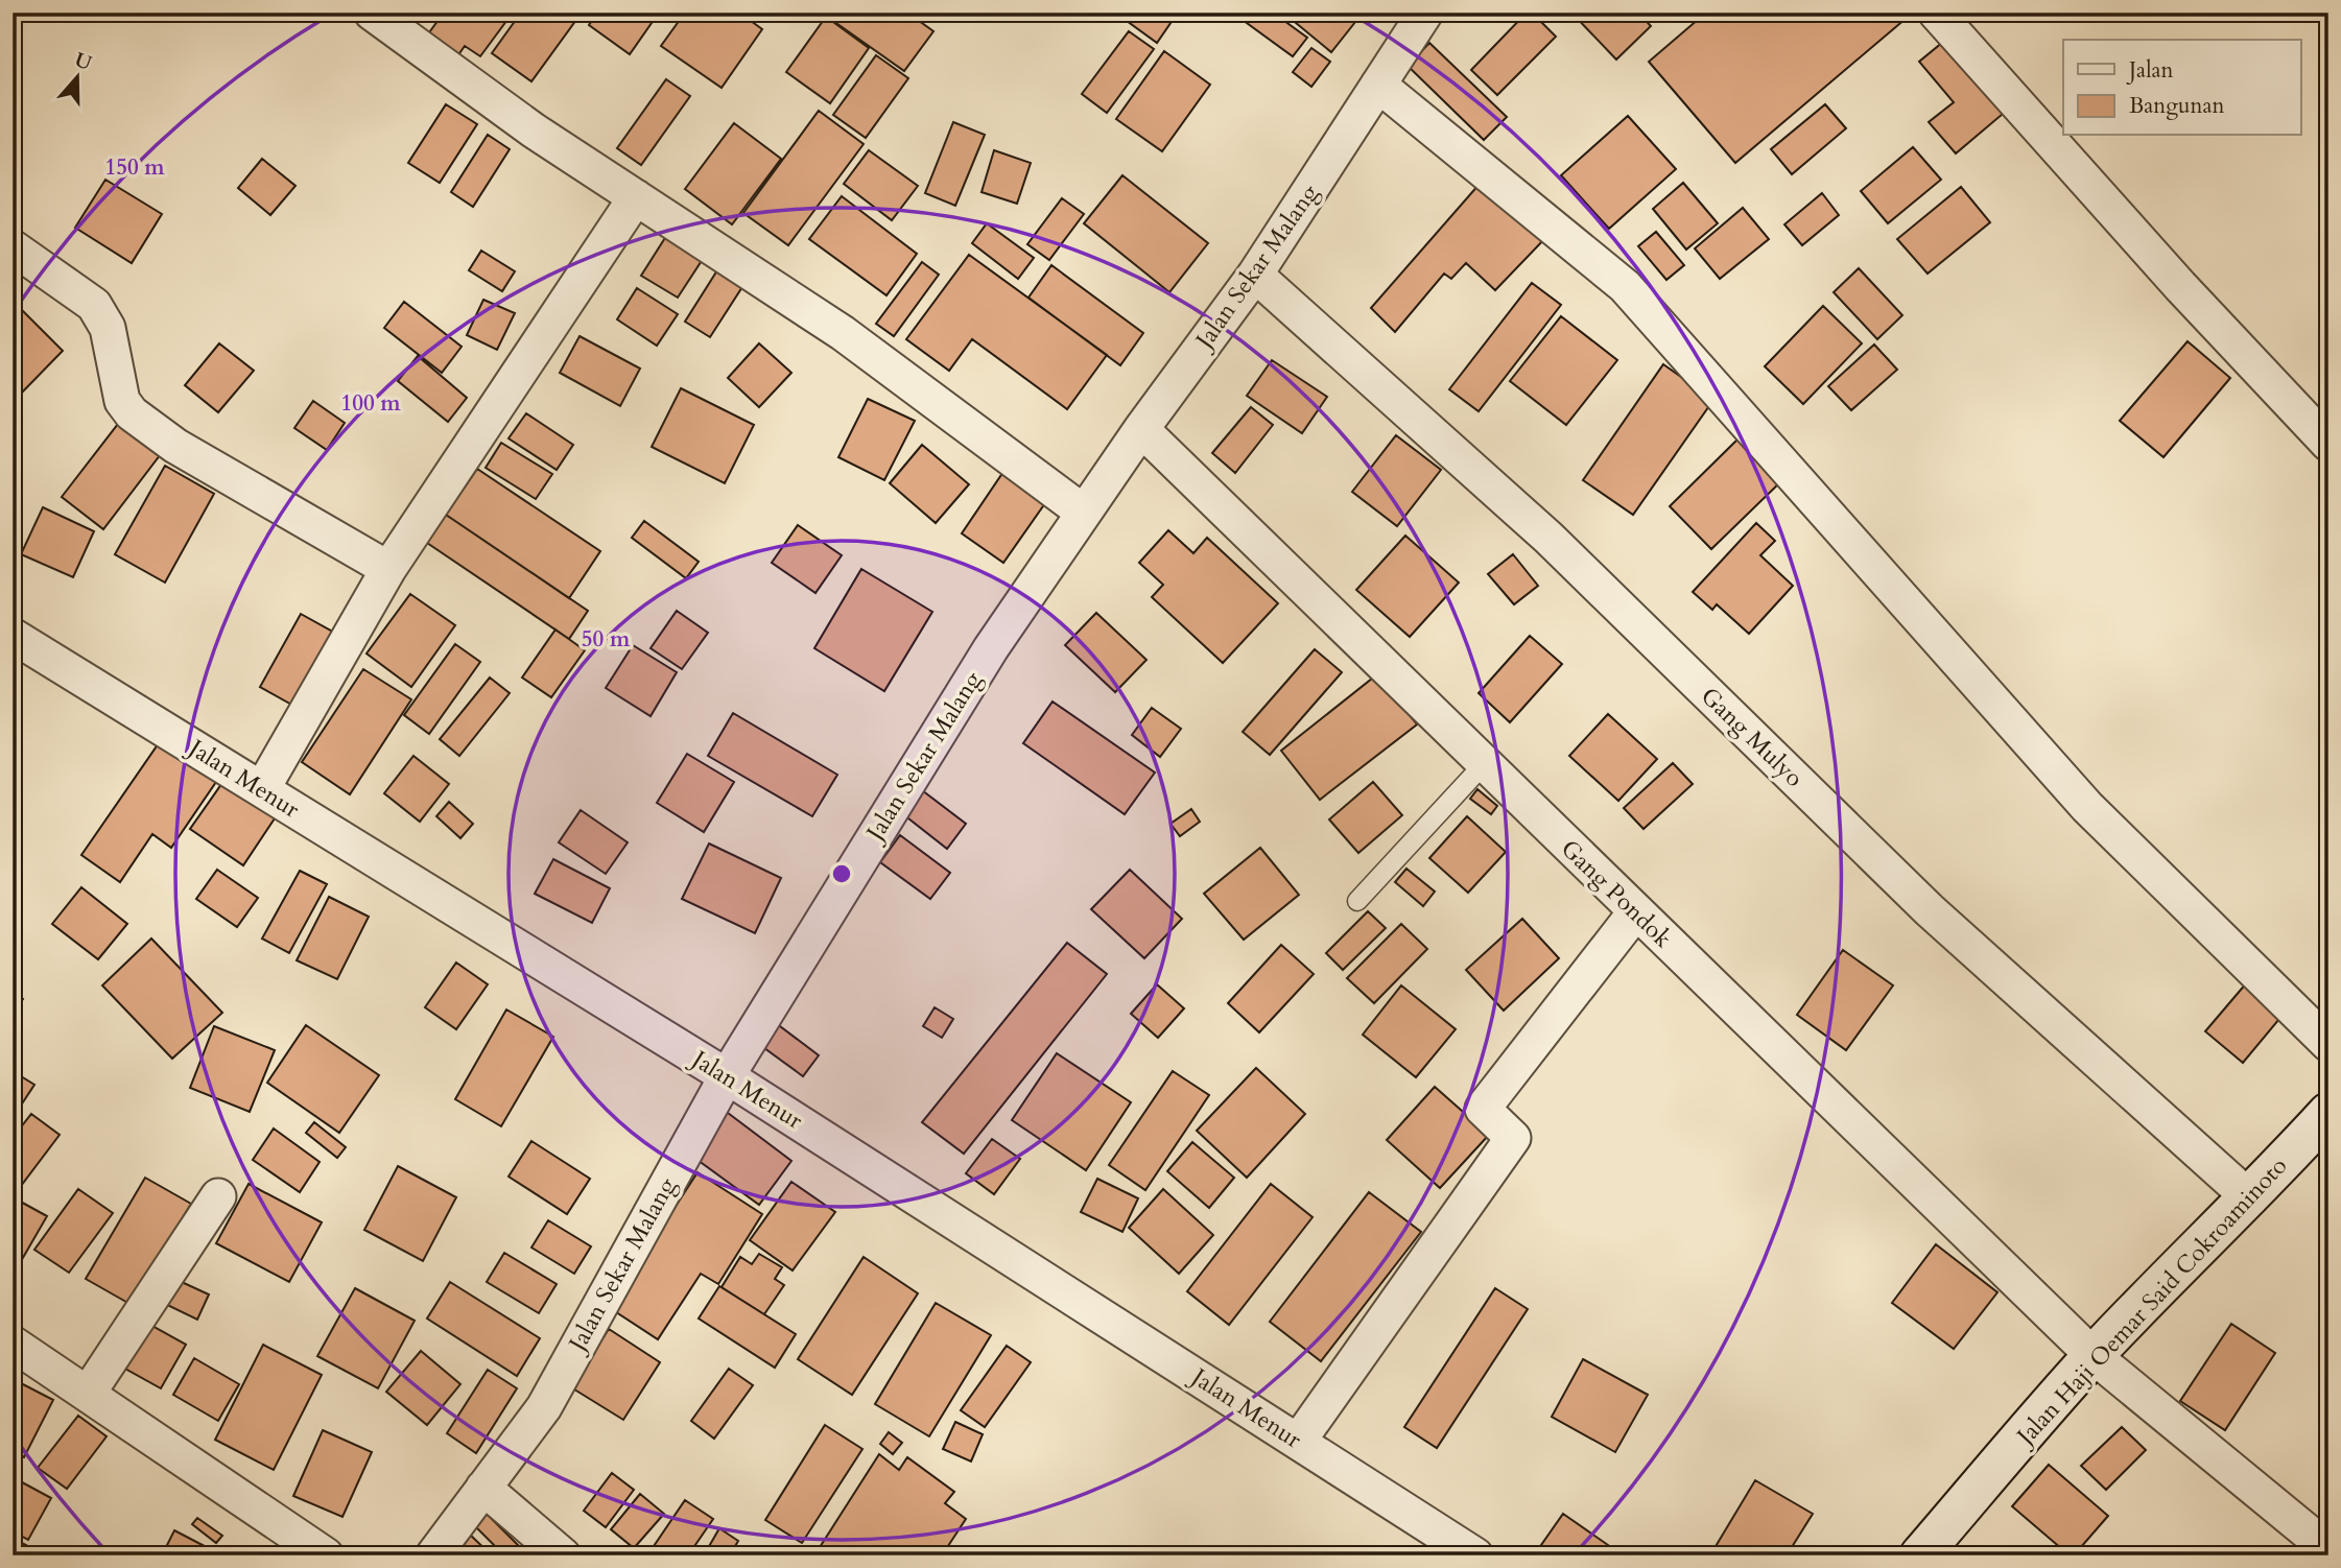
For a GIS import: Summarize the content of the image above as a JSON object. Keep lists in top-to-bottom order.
{
  "streets": {
    "main road": ["Jalan Haji Oemar Said Cokroaminoto"],
    "street": [
      "Jalan Sekar Malang",
      "Gang Mulyo",
      "Jalan Menur",
      "Gang Pondok"
    ]
  },
  "crossings": [
    ["Jalan Sekar Malang", "Gang Mulyo"],
    ["Jalan Sekar Malang", "Jalan Menur"],
    ["Jalan Sekar Malang", "Gang Pondok"],
    ["Gang Mulyo", "Jalan Haji Oemar Said Cokroaminoto"],
    ["Gang Pondok", "Jalan Haji Oemar Said Cokroaminoto"]
  ],
  "legend": ["Jalan", "Bangunan"],
  "north": "top",
  "rings": ["150 m", "100 m", "50 m"]
}
